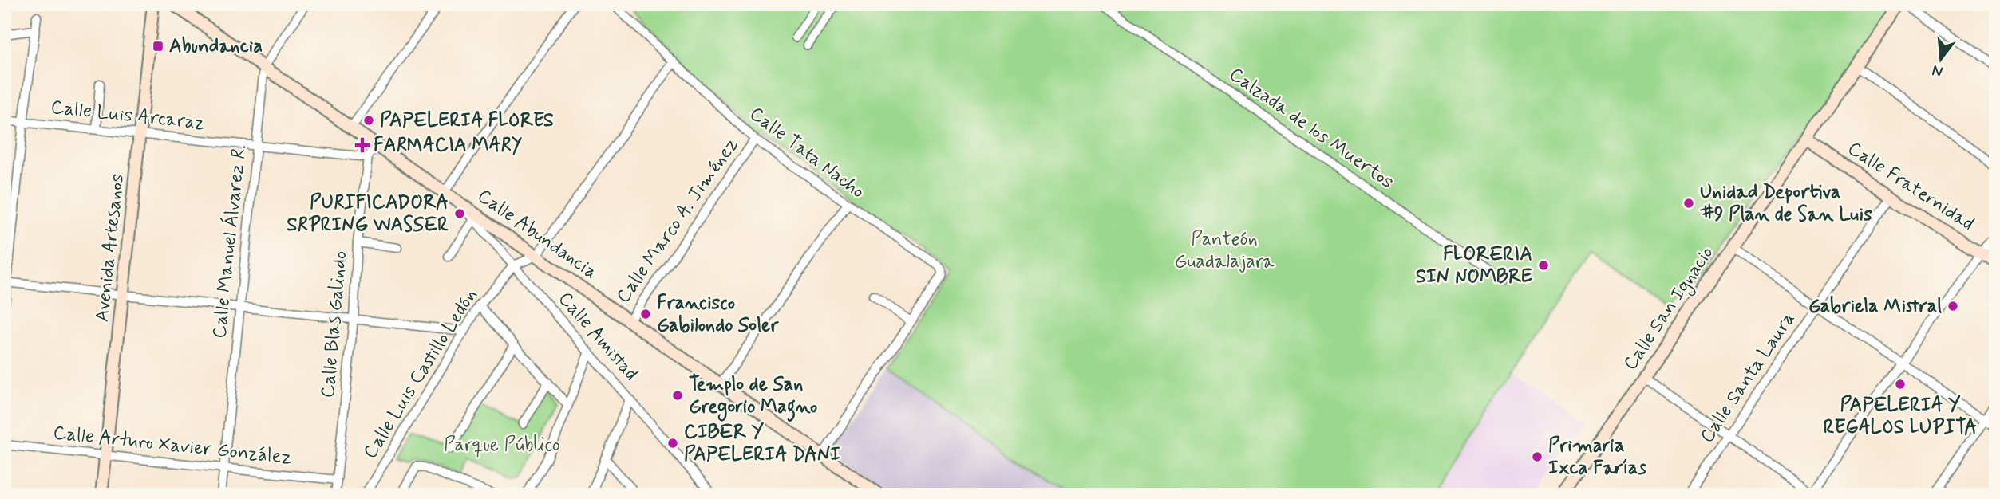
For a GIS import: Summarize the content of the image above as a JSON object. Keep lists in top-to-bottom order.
{
  "streets": {
    "street": [
      "Calle Luis Arcaraz",
      "Calzada de los Muertos",
      "Calle Tata Nacho",
      "Calle Fraternidad",
      "Calle Marco A. Jiménez",
      "Calle Abundancia",
      "Calle Manuel Álvarez R.",
      "Avenida Artesanos",
      "Calle San Ignacio",
      "Calle Blas Galindo",
      "Calle Amistad",
      "Calle Luis Castillo Ledón",
      "Calle Santa Laura",
      "Calle Arturo Xavier González"
    ]
  },
  "crossings": [
    ["Calle Luis Arcaraz", "Calle Manuel Álvarez R."],
    ["Calle Luis Arcaraz", "Avenida Artesanos"],
    ["Calle Luis Arcaraz", "Calle Blas Galindo"],
    ["Calle Tata Nacho", "Calle Marco A. Jiménez"],
    ["Calle Fraternidad", "Calle San Ignacio"],
    ["Calle Fraternidad", "Calle Santa Laura"],
    ["Calle Marco A. Jiménez", "Calle Abundancia"],
    ["Calle Abundancia", "Calle Manuel Álvarez R."],
    ["Calle Abundancia", "Calle Amistad"],
    ["Calle Abundancia", "Calle Luis Castillo Ledón"],
    ["Calle Manuel Álvarez R.", "Calle Arturo Xavier González"],
    ["Avenida Artesanos", "Calle Arturo Xavier González"],
    ["Calle Blas Galindo", "Calle Arturo Xavier González"],
    ["Calle Amistad", "Calle Luis Castillo Ledón"]
  ],
  "parks": ["Panteón Guadalajara", "Parque Público"],
  "places": {
    "transit": ["Abundancia"],
    "other": [
      "PAPELERIA FLORES",
      "Unidad Deportiva #9 Plan de San Luis",
      "PURIFICADORA SRPRING WASSER",
      "FLORERIA SIN NOMBRE",
      "Gabriela Mistral",
      "Francisco Gabilondo Soler",
      "PAPELERIA Y REGALOS LUPITA",
      "Templo de San Gregorio Magno",
      "CIBER Y PAPELERIA DANI",
      "Primaria Ixca Farías"
    ],
    "health": ["FARMACIA MARY"]
  },
  "north": "bottom"
}
